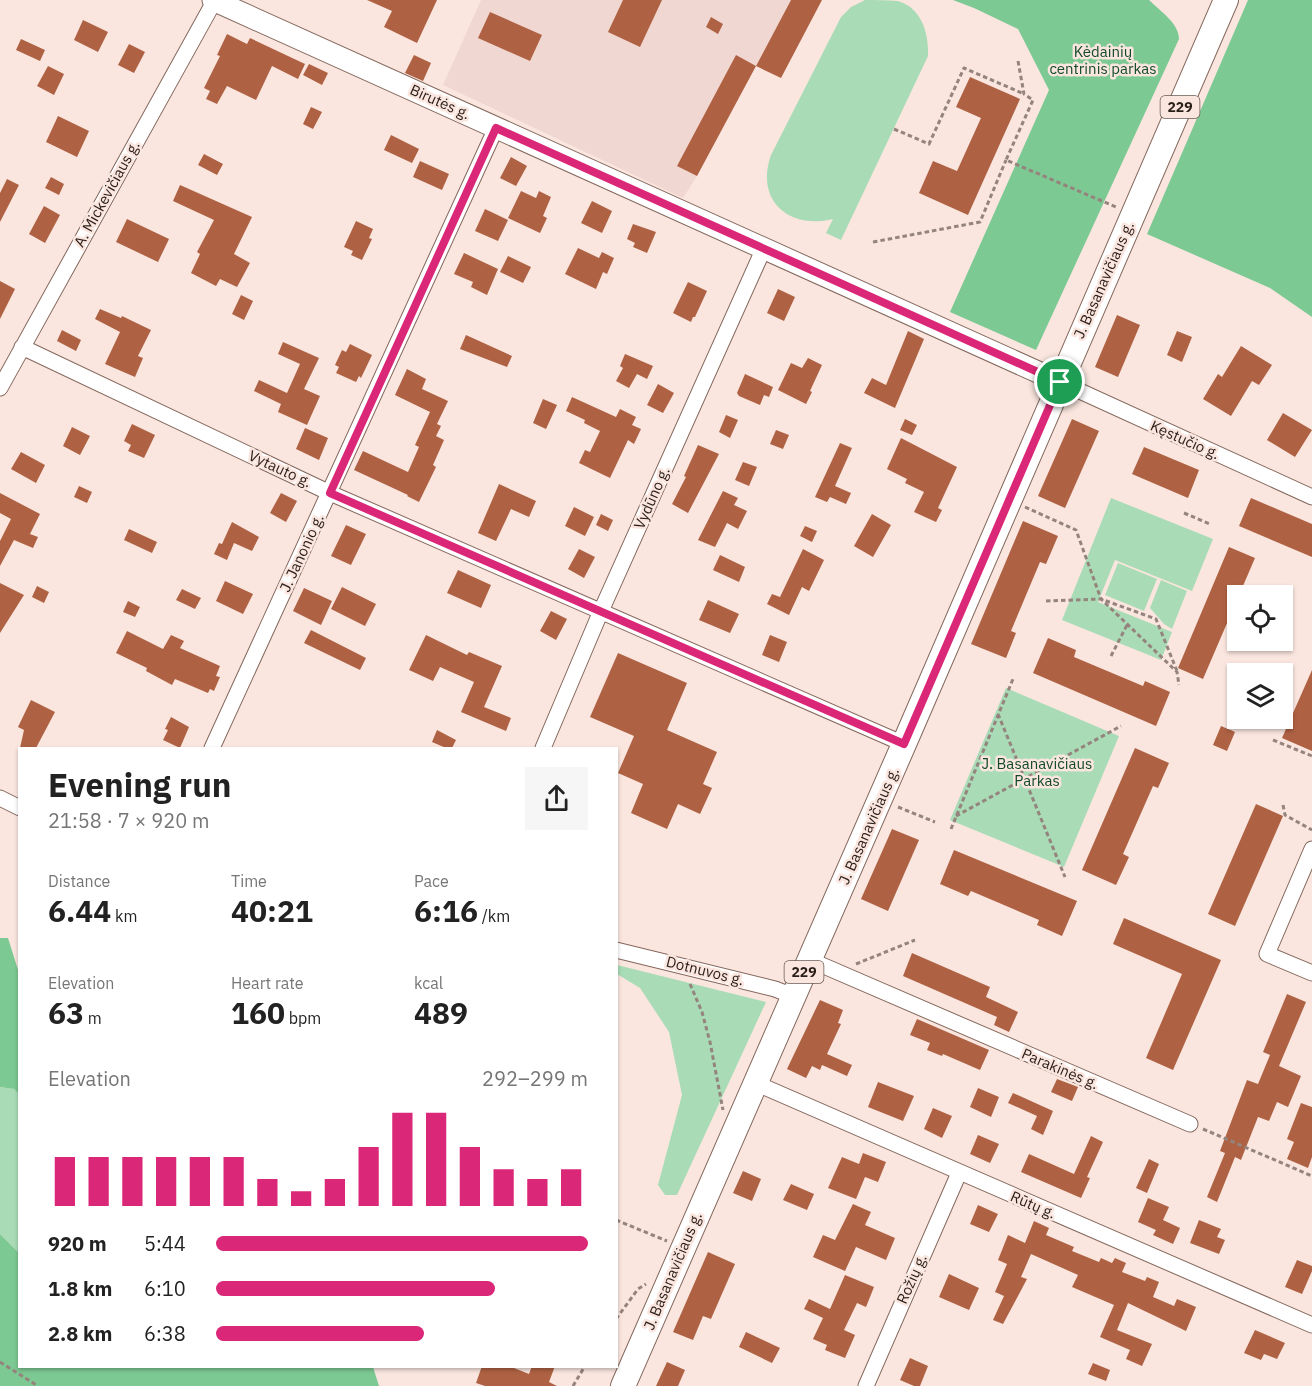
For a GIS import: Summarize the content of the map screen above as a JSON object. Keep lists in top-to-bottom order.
{
  "streets": {
    "main road": ["229", "J. Basanavičiaus g."],
    "street": [
      "Birutės g.",
      "A. Mickevičiaus g.",
      "Kęstučio g.",
      "Vytauto g.",
      "Vydūno g.",
      "J. Janonio g.",
      "Dotnuvos g.",
      "Parakinės g.",
      "Rūtų g.",
      "Rožių g."
    ]
  },
  "crossings": [
    ["Birutės g.", "A. Mickevičiaus g."],
    ["Birutės g.", "J. Basanavičiaus g."],
    ["Birutės g.", "Kęstučio g."],
    ["Birutės g.", "Vydūno g."],
    ["Birutės g.", "J. Janonio g."],
    ["A. Mickevičiaus g.", "Vytauto g."],
    ["J. Basanavičiaus g.", "Kęstučio g."],
    ["J. Basanavičiaus g.", "Vytauto g."],
    ["J. Basanavičiaus g.", "Dotnuvos g."],
    ["J. Basanavičiaus g.", "Parakinės g."],
    ["J. Basanavičiaus g.", "Rūtų g."],
    ["Vytauto g.", "Vydūno g."],
    ["Vytauto g.", "J. Janonio g."],
    ["Rūtų g.", "Rožių g."]
  ],
  "parks": ["Kėdainių centrinis parkas", "J. Basanavičiaus Parkas"],
  "page": {
    "heading": ["Evening run", "21:58 · 7 × 920 m"],
    "stats": [
      ["Distance", "6.44 km"],
      ["Time", "40:21"],
      ["Pace", "6:16 /km"],
      ["Elevation", "63 m"],
      ["Heart rate", "160 bpm"],
      ["kcal", "489"]
    ],
    "chart": ["Elevation", "292–299 m"],
    "list": [
      {
        "name": "920 m",
        "note": "5:44"
      },
      {
        "name": "1.8 km",
        "note": "6:10"
      },
      {
        "name": "2.8 km",
        "note": "6:38"
      }
    ]
  }
}
